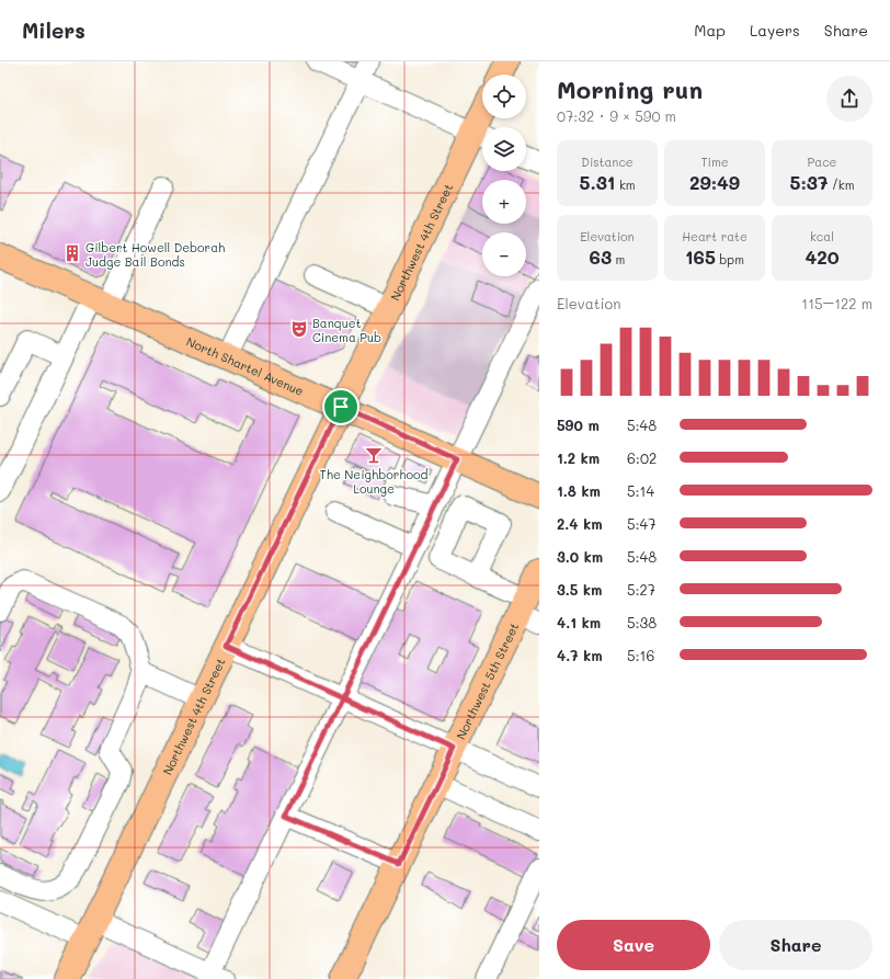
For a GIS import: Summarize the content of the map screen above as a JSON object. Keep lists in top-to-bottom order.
{
  "streets": {
    "main road": ["Northwest 4th Street", "North Shartel Avenue", "Northwest 5th Street"]
  },
  "crossings": [
    ["Northwest 4th Street", "North Shartel Avenue"]
  ],
  "places": {
    "building": ["Gilbert Howell Deborah Judge Bail Bonds"],
    "theatre": ["Banquet Cinema Pub"],
    "bar": ["The Neighborhood Lounge"]
  },
  "page": {
    "header": "Milers",
    "nav": ["Map", "Layers", "Share"],
    "heading": ["Morning run", "07:32 · 9 × 590 m"],
    "map_buttons": ["+", "−"],
    "stats": [
      ["Distance", "5.31 km"],
      ["Time", "29:49"],
      ["Pace", "5:37 /km"],
      ["Elevation", "63 m"],
      ["Heart rate", "165 bpm"],
      ["kcal", "420"]
    ],
    "chart": ["Elevation", "115–122 m"],
    "list": [
      {
        "name": "590 m",
        "note": "5:48"
      },
      {
        "name": "1.2 km",
        "note": "6:02"
      },
      {
        "name": "1.8 km",
        "note": "5:14"
      },
      {
        "name": "2.4 km",
        "note": "5:47"
      },
      {
        "name": "3.0 km",
        "note": "5:48"
      },
      {
        "name": "3.5 km",
        "note": "5:27"
      },
      {
        "name": "4.1 km",
        "note": "5:38"
      },
      {
        "name": "4.7 km",
        "note": "5:16"
      }
    ],
    "buttons": ["Save", "Share"]
  }
}
